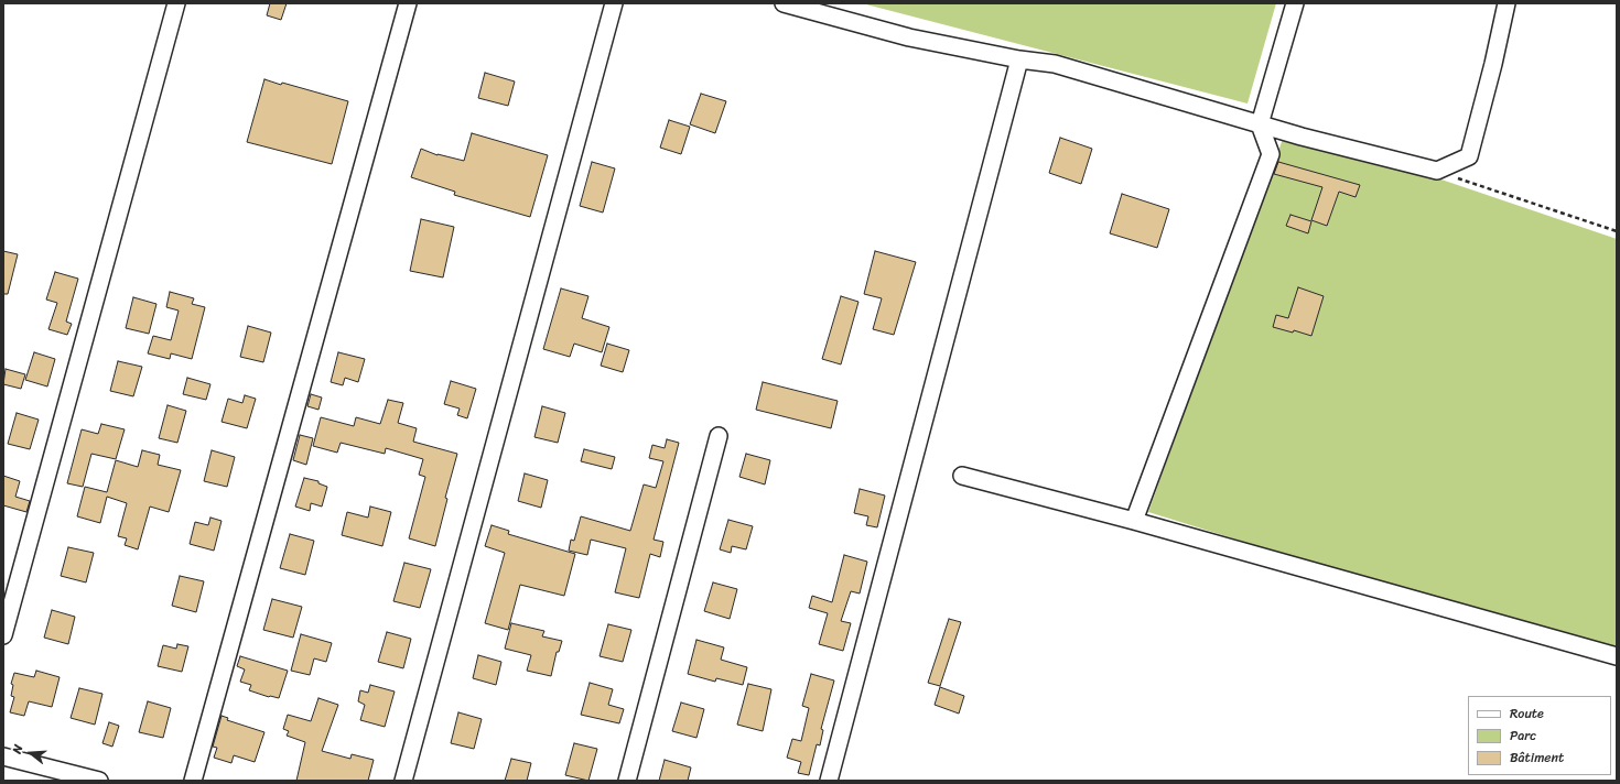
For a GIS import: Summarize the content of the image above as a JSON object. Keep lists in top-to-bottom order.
{
  "legend": ["Route", "Parc", "Bâtiment"],
  "north": "left"
}
